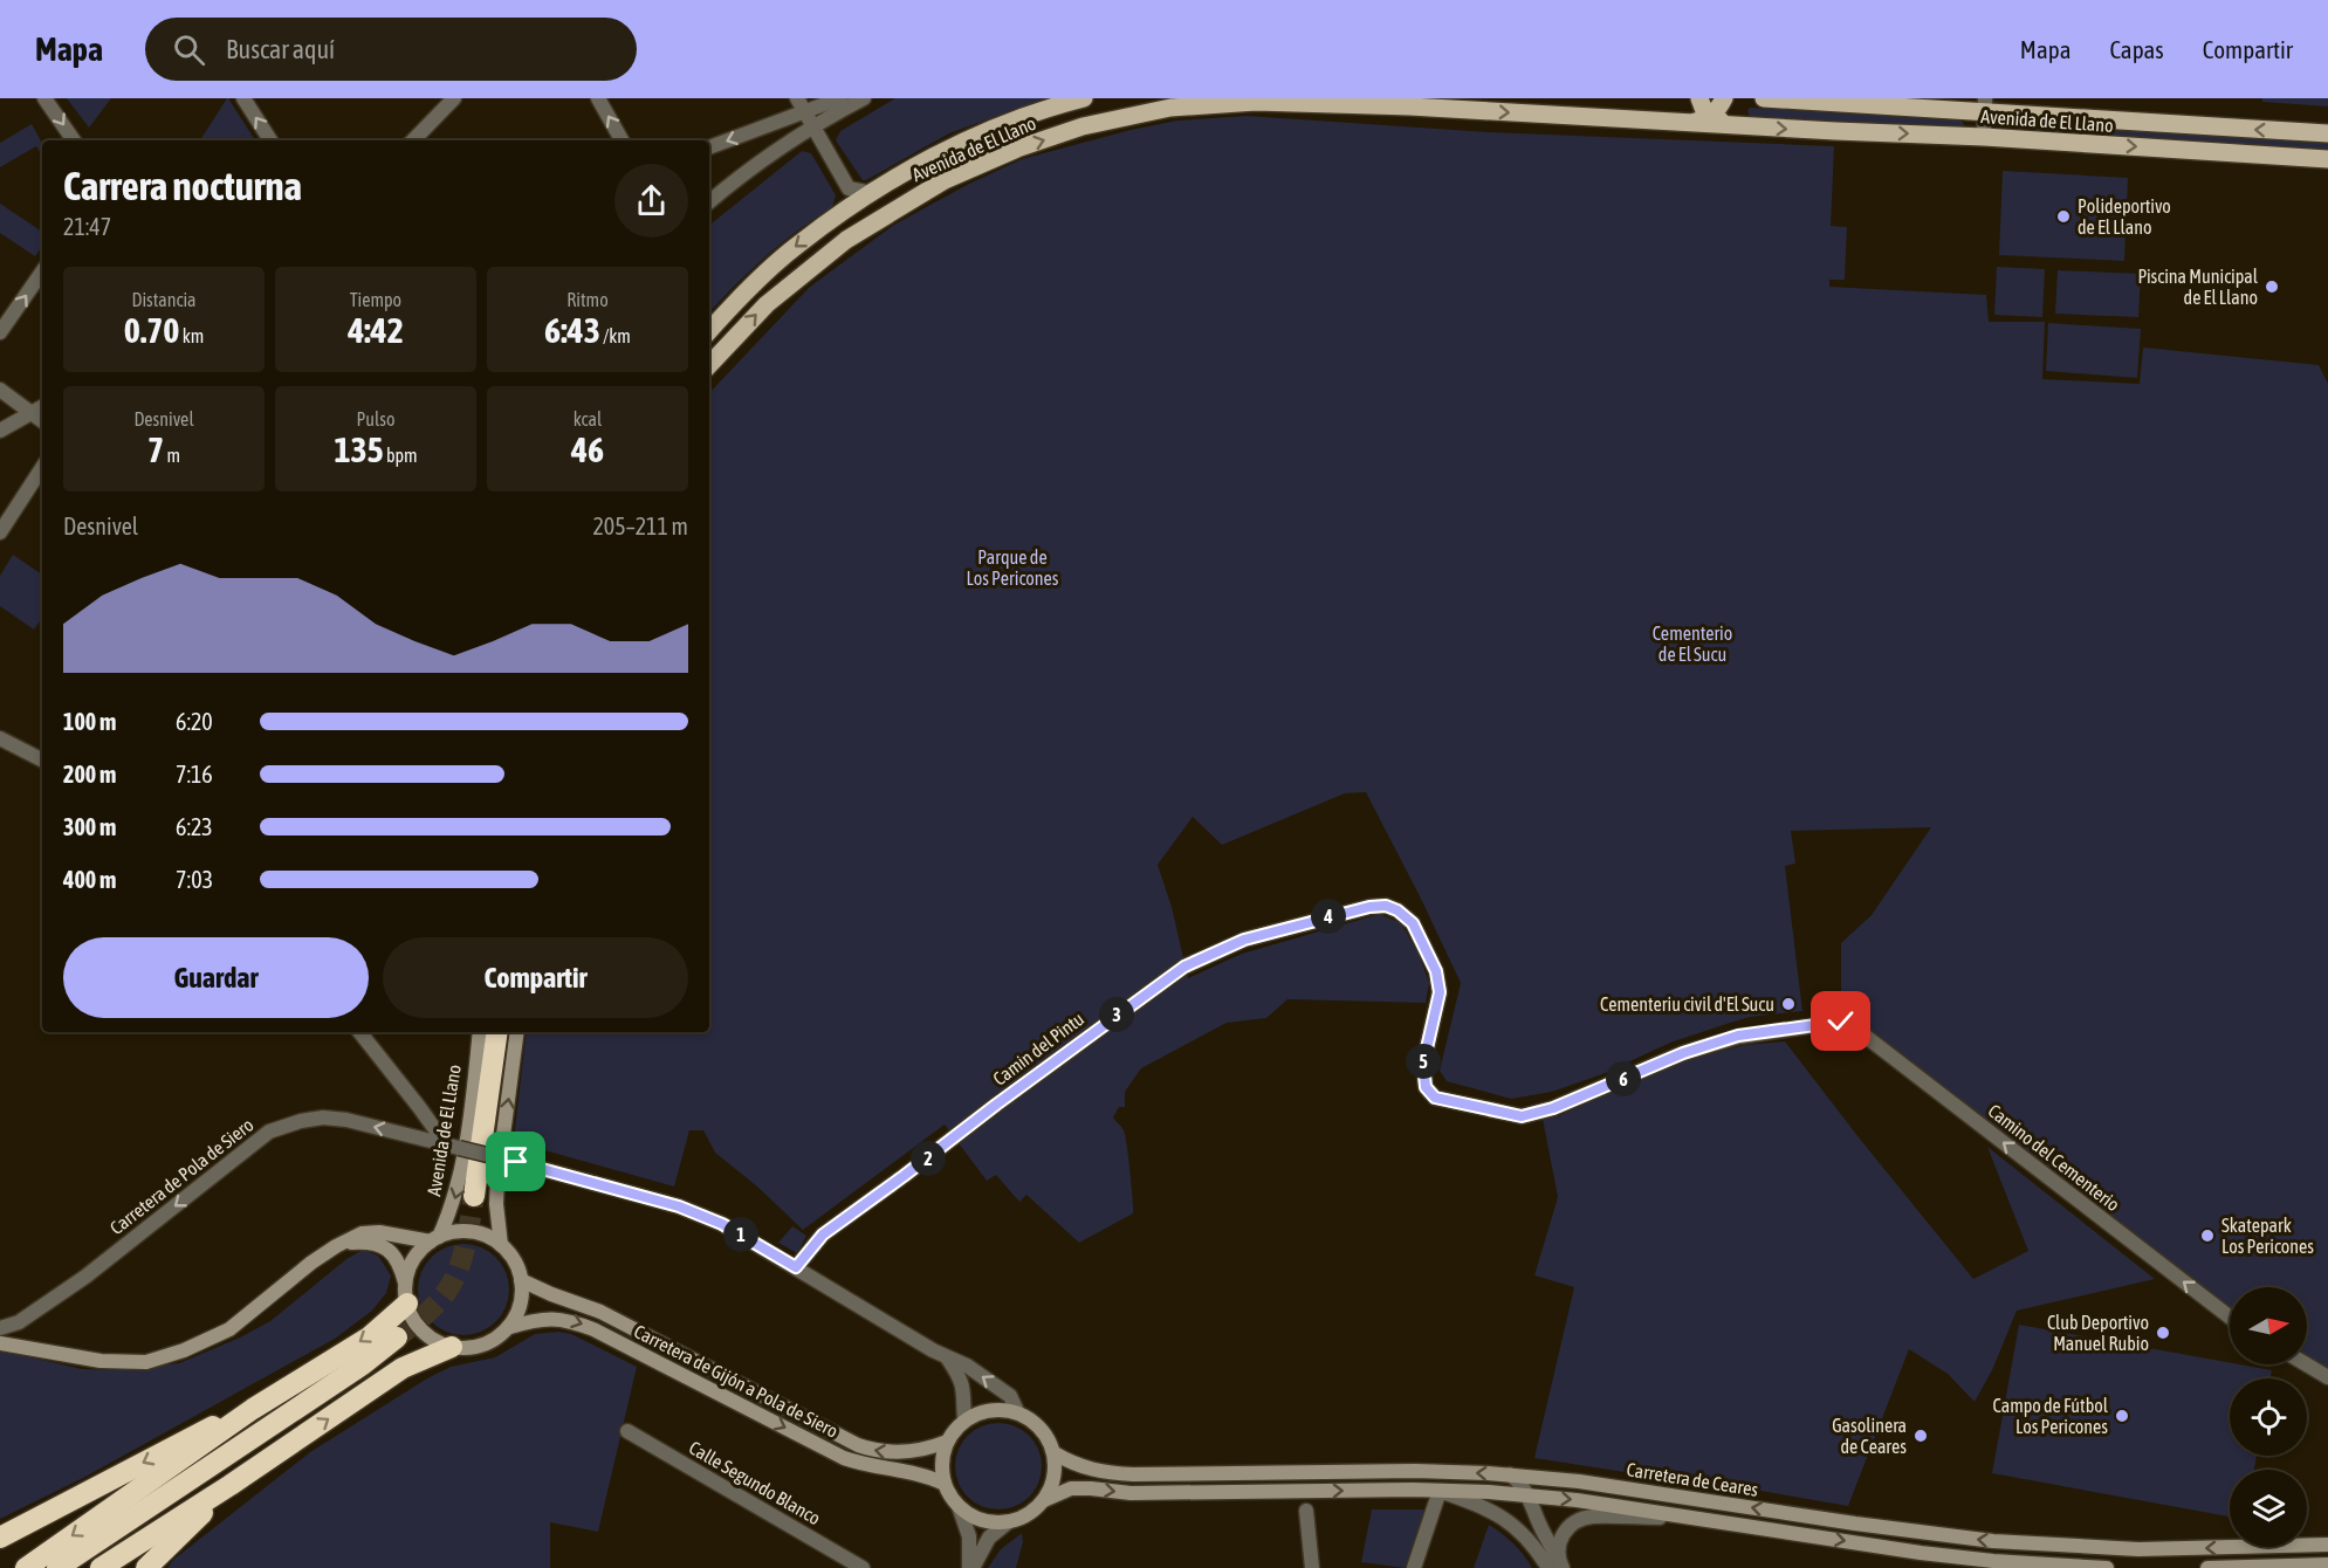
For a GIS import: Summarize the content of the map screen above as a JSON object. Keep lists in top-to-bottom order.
{
  "streets": {
    "main road": ["Avenida de El Llano", "Carretera de Gijón a Pola de Siero", "Carretera de Ceares"],
    "street": [
      "Camin del Pintu",
      "Camino del Cementerio",
      "Carretera de Pola de Siero",
      "Calle Segundo Blanco"
    ]
  },
  "crossings": [
    ["Avenida de El Llano", "Carretera de Gijón a Pola de Siero"],
    ["Camin del Pintu", "Camino del Cementerio"],
    ["Camin del Pintu", "Carretera de Pola de Siero"],
    ["Carretera de Pola de Siero", "Carretera de Gijón a Pola de Siero"],
    ["Carretera de Pola de Siero", "Carretera de Ceares"],
    ["Carretera de Gijón a Pola de Siero", "Carretera de Ceares"]
  ],
  "one_way": ["Camino del Cementerio", "Carretera de Pola de Siero"],
  "parks": ["Parque de Los Pericones", "Cementerio de El Sucu"],
  "places": [
    "Polideportivo de El Llano",
    "Piscina Municipal de El Llano",
    "Cementeriu civil d'El Sucu",
    "Skatepark Los Pericones",
    "Club Deportivo Manuel Rubio",
    "Campo de Fútbol Los Pericones",
    "Gasolinera de Ceares"
  ],
  "north": "right",
  "page": {
    "header": "Mapa",
    "search": "Buscar aquí",
    "nav": ["Mapa", "Capas", "Compartir"],
    "heading": ["Carrera nocturna", "21:47"],
    "stats": [
      ["Distancia", "0.70 km"],
      ["Tiempo", "4:42"],
      ["Ritmo", "6:43 /km"],
      ["Desnivel", "7 m"],
      ["Pulso", "135 bpm"],
      ["kcal", "46"]
    ],
    "chart": ["Desnivel", "205–211 m"],
    "list": [
      {
        "name": "100 m",
        "note": "6:20"
      },
      {
        "name": "200 m",
        "note": "7:16"
      },
      {
        "name": "300 m",
        "note": "6:23"
      },
      {
        "name": "400 m",
        "note": "7:03"
      }
    ],
    "pins": [
      "4",
      "3",
      "5",
      "6",
      "2",
      "1"
    ],
    "buttons": ["Guardar", "Compartir"]
  }
}
